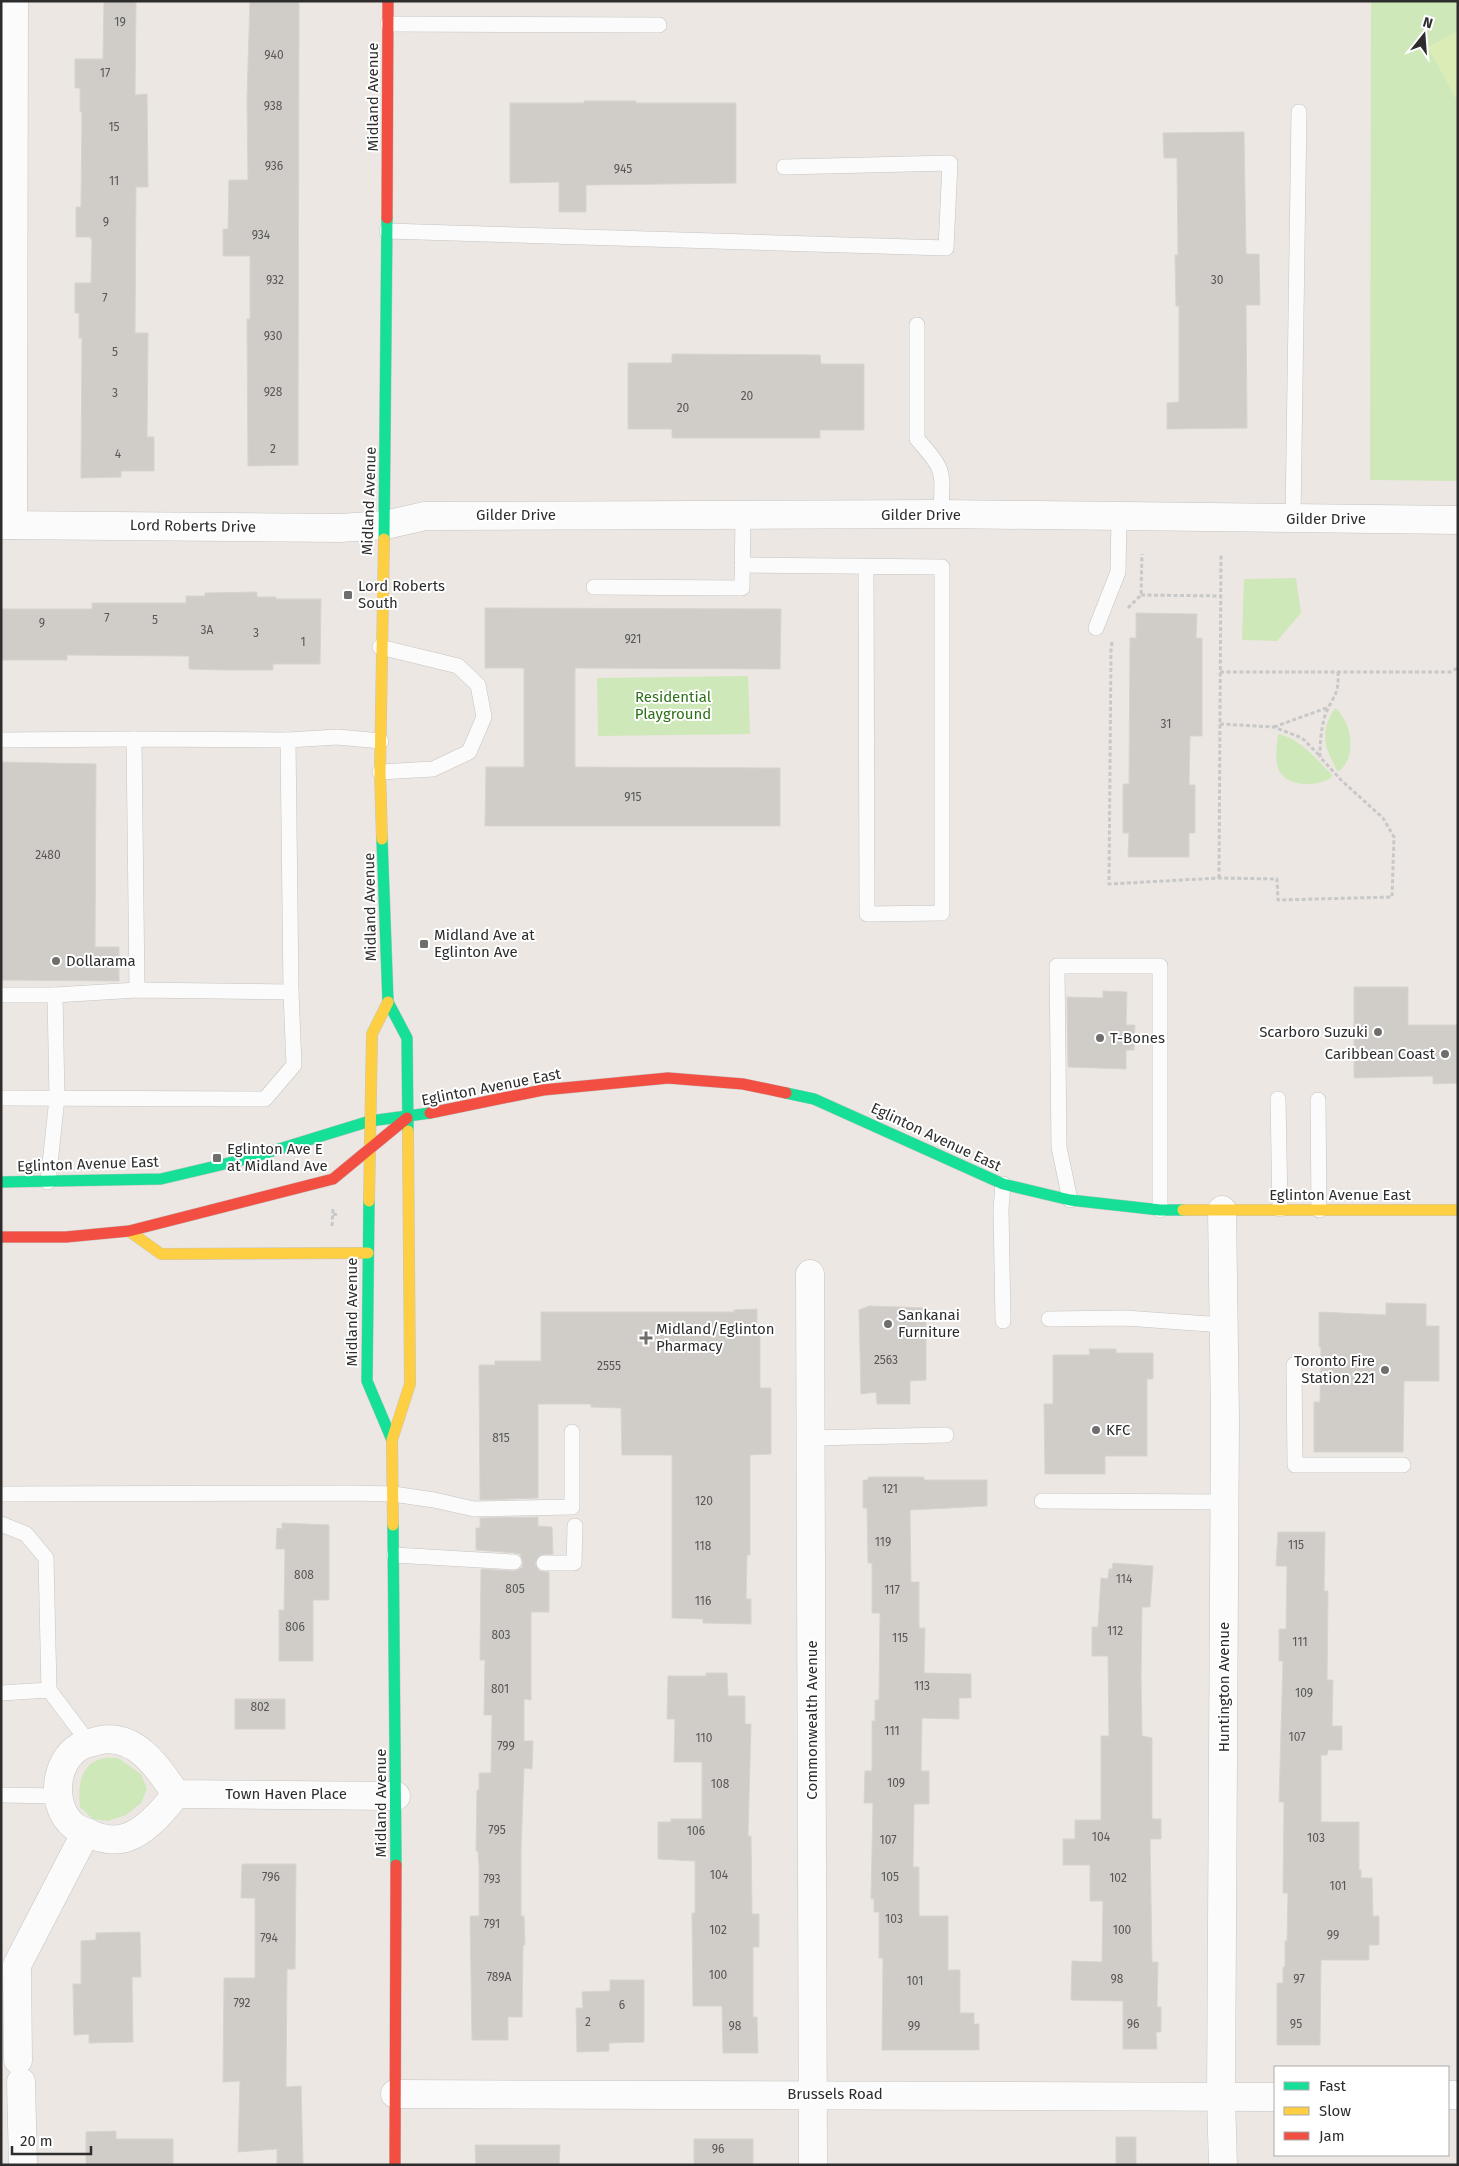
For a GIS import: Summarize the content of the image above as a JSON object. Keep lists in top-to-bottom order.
{
  "streets": {
    "main road": ["Midland Avenue", "Eglinton Avenue East"],
    "street": [
      "Gilder Drive",
      "Lord Roberts Drive",
      "Huntington Avenue",
      "Commonwealth Avenue",
      "Town Haven Place",
      "Brussels Road"
    ]
  },
  "crossings": [
    ["Midland Avenue", "Gilder Drive"],
    ["Midland Avenue", "Lord Roberts Drive"],
    ["Midland Avenue", "Eglinton Avenue East"],
    ["Midland Avenue", "Town Haven Place"],
    ["Midland Avenue", "Brussels Road"],
    ["Gilder Drive", "Lord Roberts Drive"],
    ["Eglinton Avenue East", "Huntington Avenue"],
    ["Huntington Avenue", "Brussels Road"],
    ["Commonwealth Avenue", "Brussels Road"]
  ],
  "parks": ["Residential Playground"],
  "places": {
    "transit": ["Lord Roberts South", "Midland Ave at Eglinton Ave", "Eglinton Ave E at Midland Ave"],
    "other": [
      "Dollarama",
      "Scarboro Suzuki",
      "T-Bones",
      "Caribbean Coast",
      "Sankanai Furniture",
      "Toronto Fire Station 221",
      "KFC"
    ],
    "health": ["Midland/Eglinton Pharmacy"]
  },
  "house_numbers": [
    "19",
    "940",
    "17",
    "938",
    "15",
    "936",
    "945",
    "11",
    "9",
    "934",
    "932",
    "30",
    "7",
    "930",
    "5",
    "928",
    "3",
    "20",
    "20",
    "2",
    "4",
    "7",
    "5",
    "9",
    "3A",
    "3",
    "921",
    "1",
    "31",
    "915",
    "2480",
    "2563",
    "2555",
    "815",
    "121",
    "120",
    "119",
    "115",
    "118",
    "808",
    "114",
    "805",
    "117",
    "116",
    "806",
    "112",
    "803",
    "115",
    "111",
    "113",
    "801",
    "109",
    "802",
    "111",
    "107",
    "110",
    "799",
    "109",
    "108",
    "795",
    "106",
    "104",
    "103",
    "107",
    "104",
    "796",
    "105",
    "102",
    "793",
    "101",
    "103",
    "791",
    "102",
    "100",
    "99",
    "794",
    "100",
    "789A",
    "98",
    "97",
    "101",
    "792",
    "6",
    "2",
    "96",
    "95",
    "98",
    "99",
    "96"
  ],
  "legend": ["Fast", "Slow", "Jam"],
  "scale_bar": "20 m",
  "north": "top"
}
